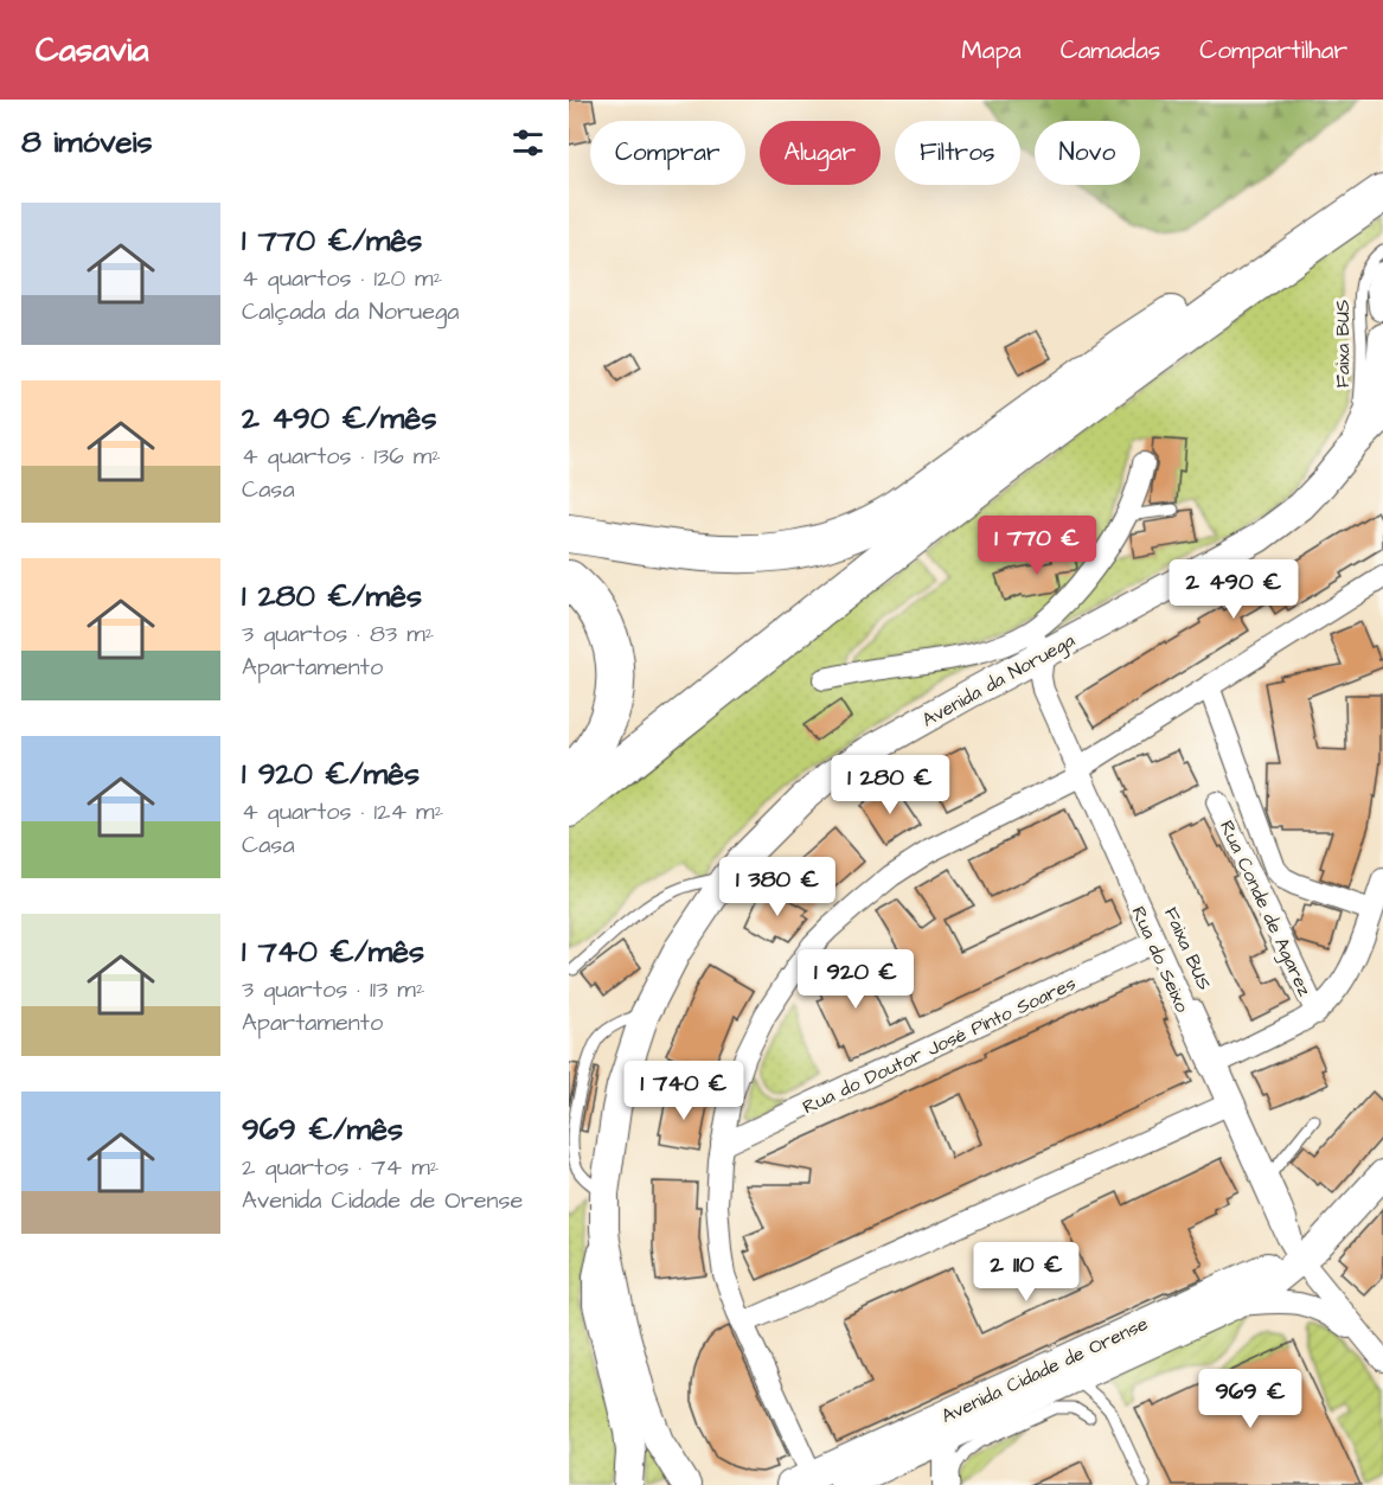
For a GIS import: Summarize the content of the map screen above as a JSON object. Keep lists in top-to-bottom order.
{
  "streets": {
    "main road": ["Avenida da Noruega", "Avenida Cidade de Orense"],
    "street": ["Rua Conde de Agarez", "Rua do Seixo", "Rua do Doutor José Pinto Soares"],
    "lane": ["Faixa BUS"]
  },
  "crossings": [
    ["Faixa BUS", "Avenida da Noruega"],
    ["Faixa BUS", "Rua do Seixo"],
    ["Avenida da Noruega", "Rua do Seixo"],
    ["Rua do Seixo", "Rua do Doutor José Pinto Soares"],
    ["Rua do Seixo", "Avenida Cidade de Orense"]
  ],
  "page": {
    "header": "Casavia",
    "nav": ["Mapa", "Camadas", "Compartilhar"],
    "heading": "8 imóveis",
    "chip": [
      "Comprar",
      "Alugar",
      "Filtros",
      "Novo"
    ],
    "list": [
      {
        "name": "1 770 €/mês",
        "note": "4 quartos · 120 m² · Calçada da Noruega"
      },
      {
        "name": "2 490 €/mês",
        "note": "4 quartos · 136 m² · Casa"
      },
      {
        "name": "1 280 €/mês",
        "note": "3 quartos · 83 m² · Apartamento"
      },
      {
        "name": "1 920 €/mês",
        "note": "4 quartos · 124 m² · Casa"
      },
      {
        "name": "1 740 €/mês",
        "note": "3 quartos · 113 m² · Apartamento"
      },
      {
        "name": "969 €/mês",
        "note": "2 quartos · 74 m² · Avenida Cidade de Orense"
      }
    ],
    "price": [
      "1 770 €",
      "2 490 €",
      "1 280 €",
      "1 380 €",
      "1 920 €",
      "1 740 €",
      "2 110 €",
      "969 €"
    ]
  }
}
